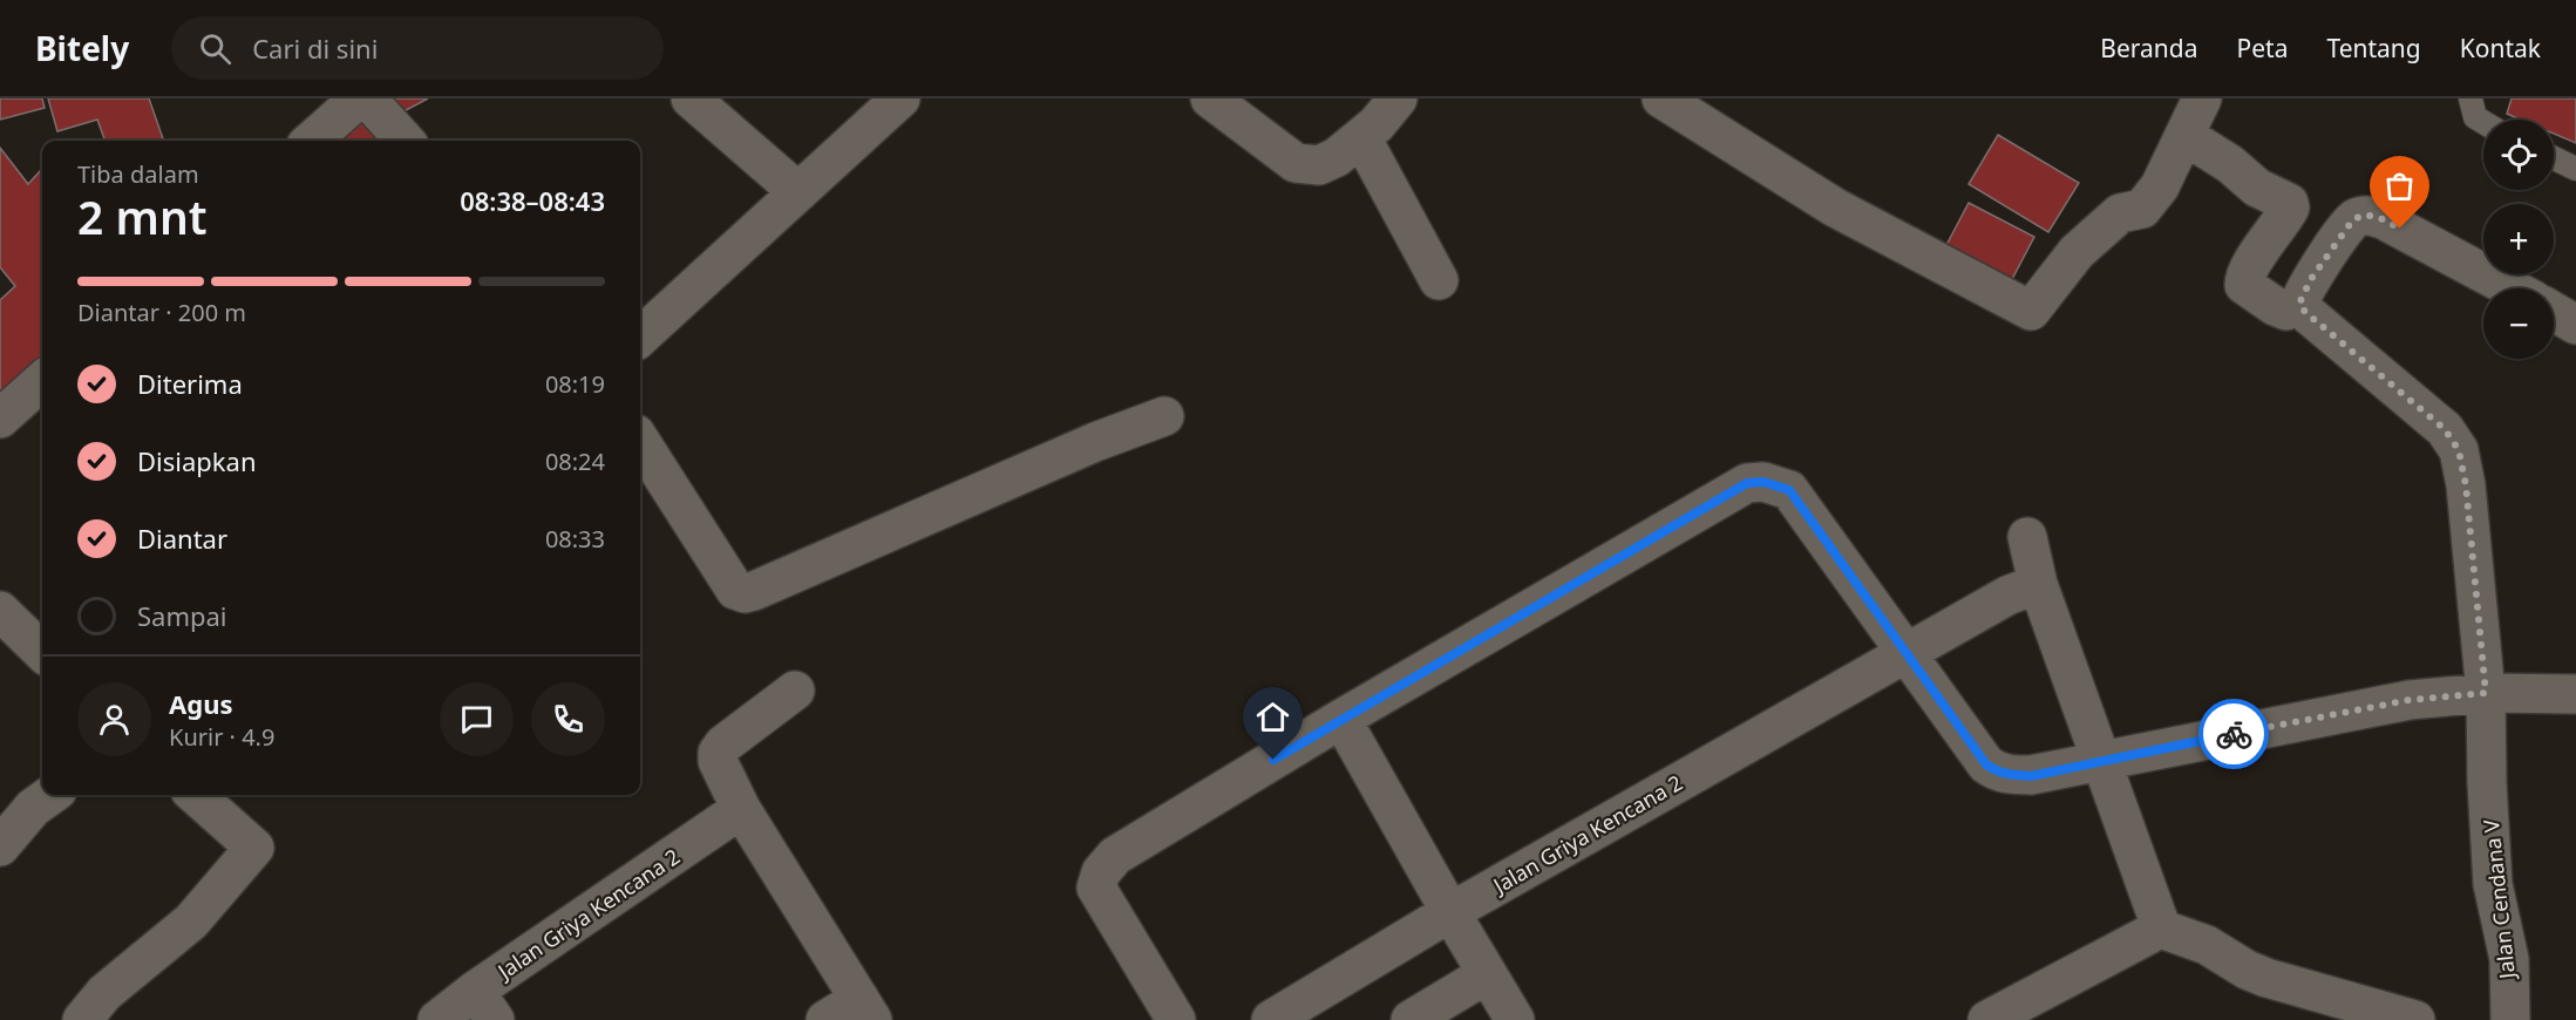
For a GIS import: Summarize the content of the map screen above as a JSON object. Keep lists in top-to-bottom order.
{
  "streets": {
    "street": ["Jalan Griya Kencana 2", "Jalan Cendana V"]
  },
  "page": {
    "header": "Bitely",
    "search": "Cari di sini",
    "nav": [
      "Beranda",
      "Peta",
      "Tentang",
      "Kontak"
    ],
    "map_buttons": ["+", "−"],
    "heading": ["2 mnt", "Tiba dalam", "08:38–08:43"],
    "panel": ["Agus", "Kurir · 4.9"],
    "bar": "Diantar · 200 m",
    "list": [
      ["Diterima", "08:19"],
      ["Disiapkan", "08:24"],
      ["Diantar", "08:33"],
      "Sampai"
    ]
  }
}
